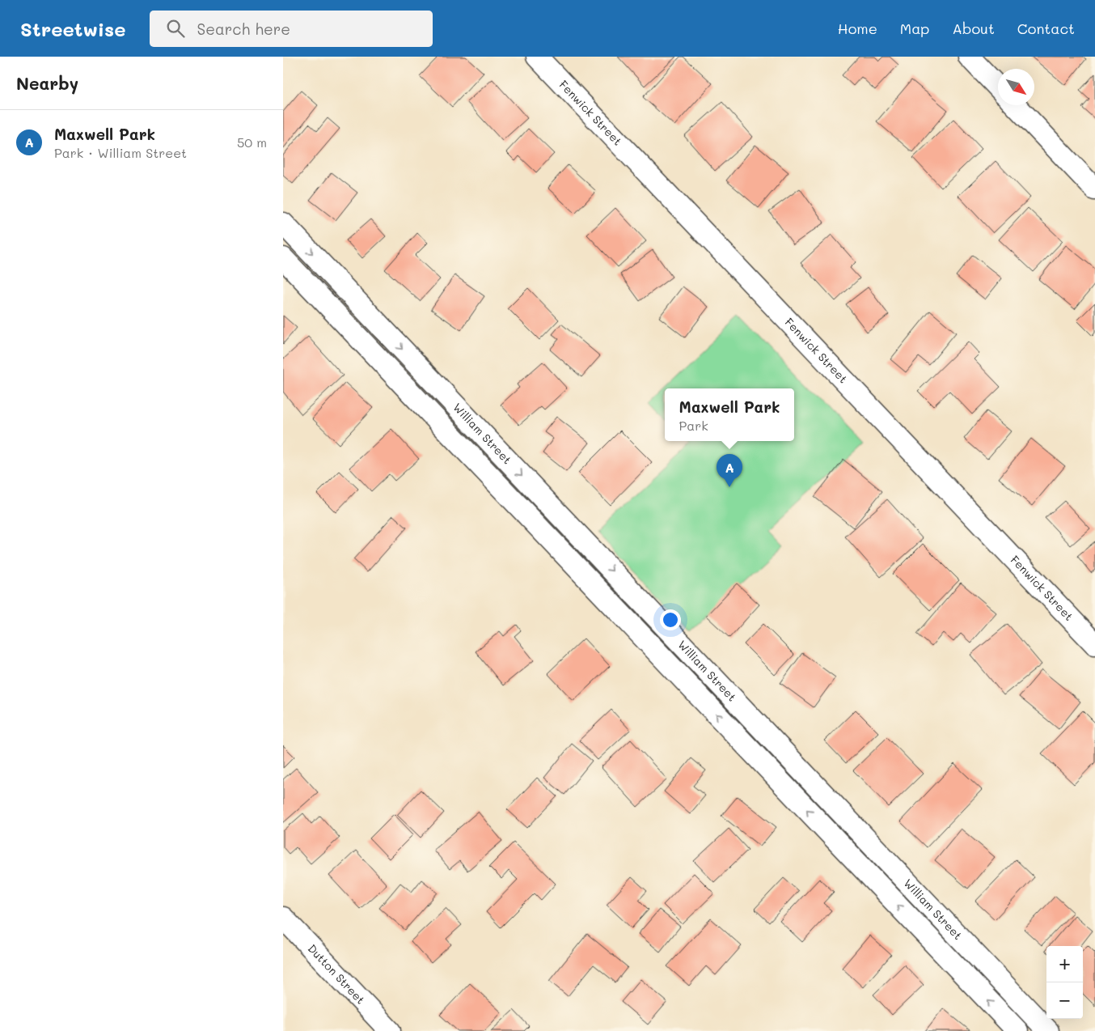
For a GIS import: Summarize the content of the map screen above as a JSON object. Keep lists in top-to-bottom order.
{
  "streets": {
    "street": ["Fenwick Street", "William Street", "Dutton Street"]
  },
  "north": "bottom right",
  "page": {
    "header": "Streetwise",
    "search": "Search here",
    "nav": [
      "Home",
      "Map",
      "About",
      "Contact"
    ],
    "heading": "Nearby",
    "list": [
      {
        "mark": "A",
        "name": "Maxwell Park",
        "note": "Park · William Street",
        "value": "50 m"
      }
    ],
    "popup": ["Maxwell Park", "Park"],
    "pins": "A",
    "map_buttons": ["+", "−"]
  }
}
